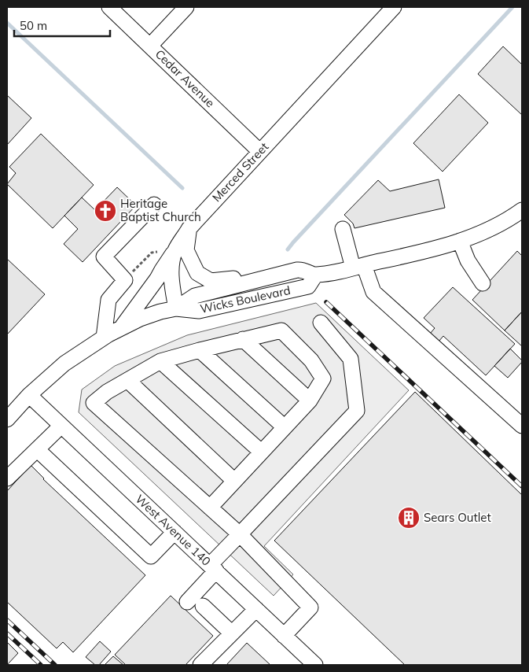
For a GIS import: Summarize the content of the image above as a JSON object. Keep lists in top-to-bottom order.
{
  "streets": {
    "street": [
      "Cedar Avenue",
      "Merced Street",
      "Wicks Boulevard",
      "West Avenue 140"
    ]
  },
  "crossings": [
    ["Cedar Avenue", "Merced Street"],
    ["Merced Street", "Wicks Boulevard"]
  ],
  "places": {
    "church": ["Heritage Baptist Church"],
    "building": ["Sears Outlet"]
  },
  "scale_bar": "50 m"
}
